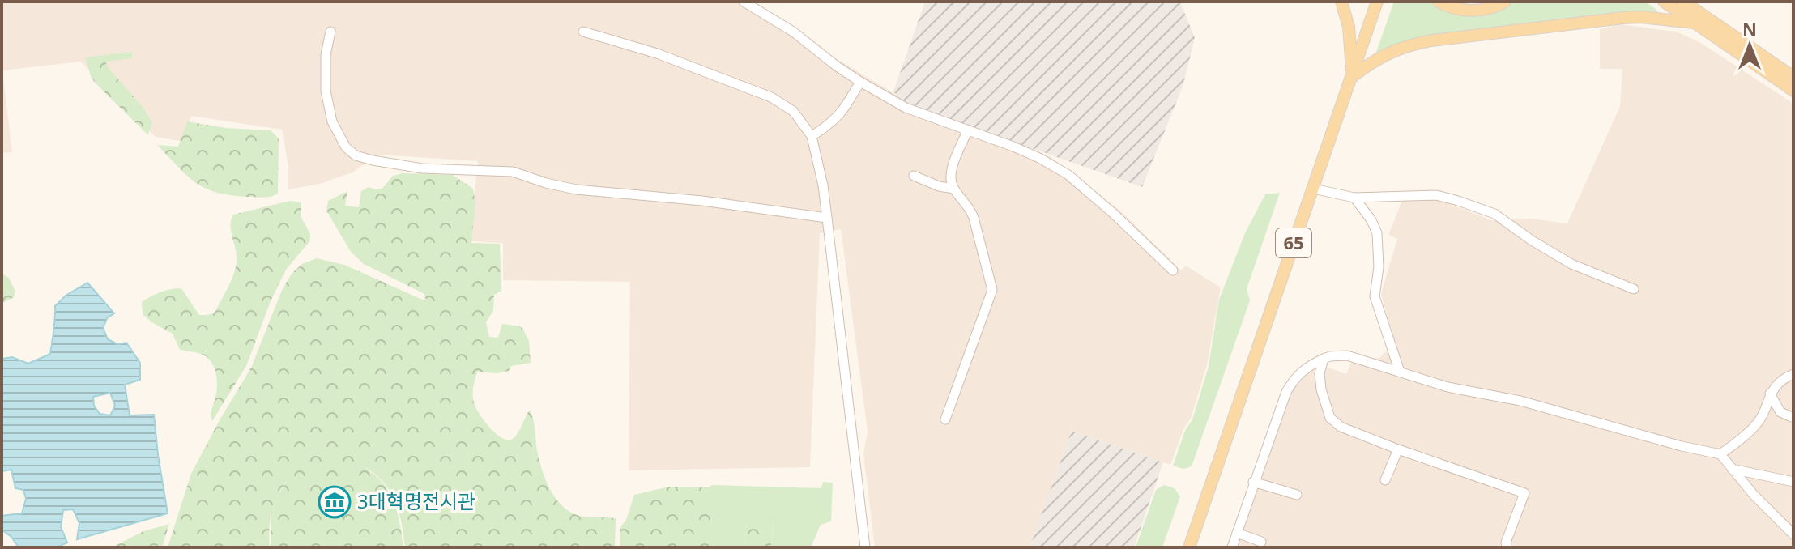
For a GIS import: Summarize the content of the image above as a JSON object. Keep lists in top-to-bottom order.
{
  "streets": {
    "main road": ["65"]
  },
  "places": {
    "museum": ["3대혁명전시관"]
  },
  "north": "top"
}
